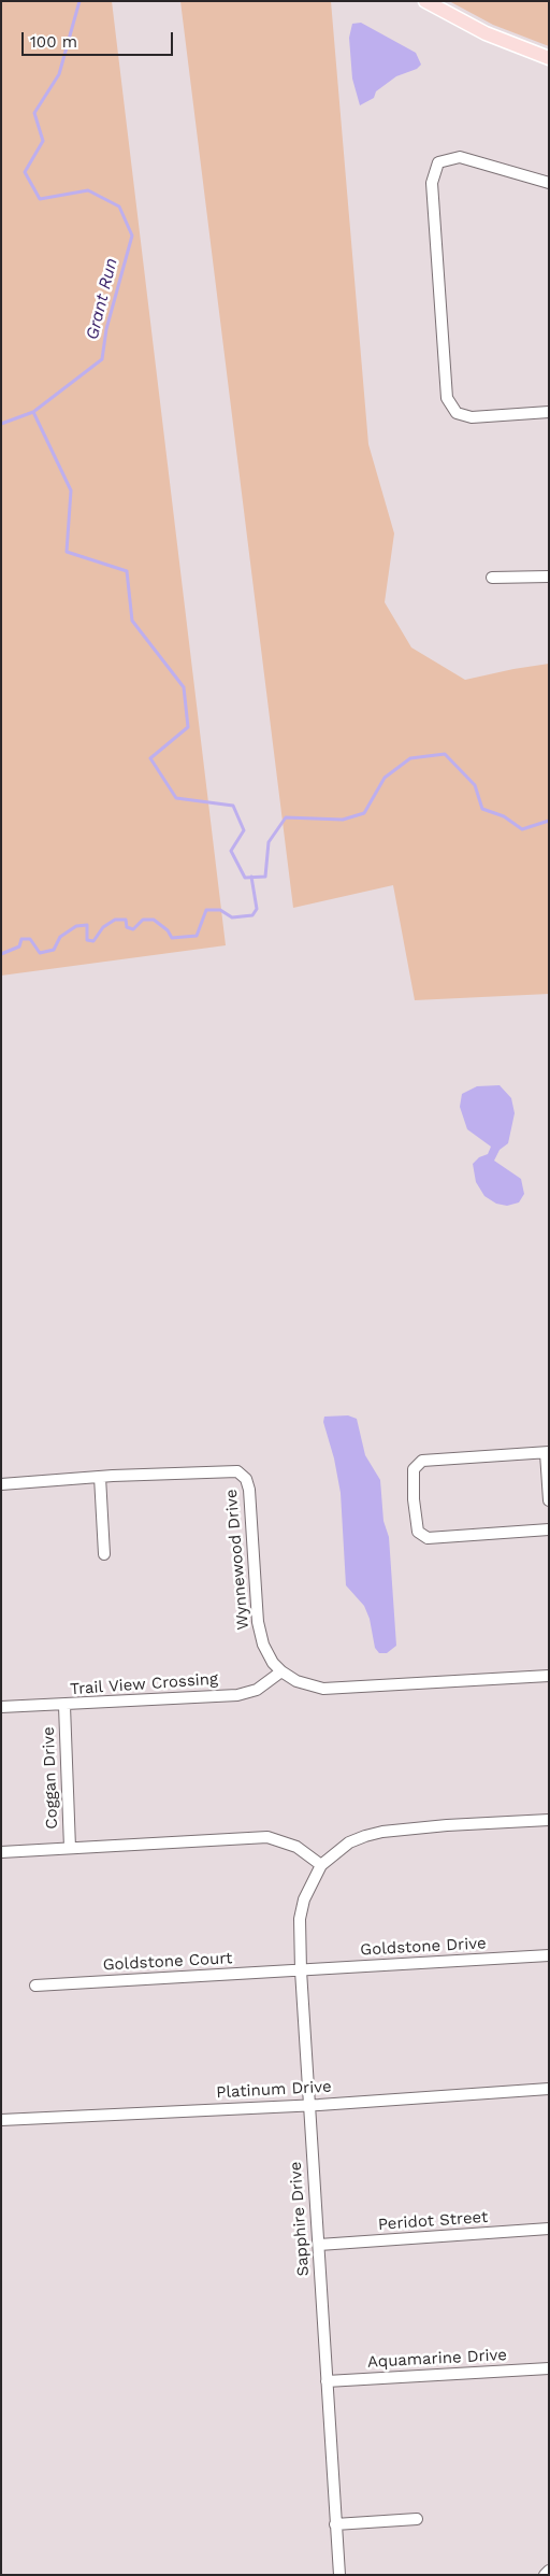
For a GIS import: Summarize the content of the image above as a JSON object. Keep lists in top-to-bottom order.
{
  "streets": {
    "street": [
      "Wynnewood Drive",
      "Trail View Crossing",
      "Coggan Drive",
      "Goldstone Drive",
      "Goldstone Court",
      "Platinum Drive",
      "Sapphire Drive",
      "Peridot Street",
      "Aquamarine Drive"
    ]
  },
  "crossings": [
    ["Wynnewood Drive", "Trail View Crossing"],
    ["Trail View Crossing", "Coggan Drive"],
    ["Goldstone Drive", "Goldstone Court"],
    ["Goldstone Drive", "Sapphire Drive"],
    ["Goldstone Court", "Sapphire Drive"],
    ["Platinum Drive", "Sapphire Drive"],
    ["Sapphire Drive", "Peridot Street"],
    ["Sapphire Drive", "Aquamarine Drive"]
  ],
  "water": ["Grant Run"],
  "scale_bar": "100 m"
}
